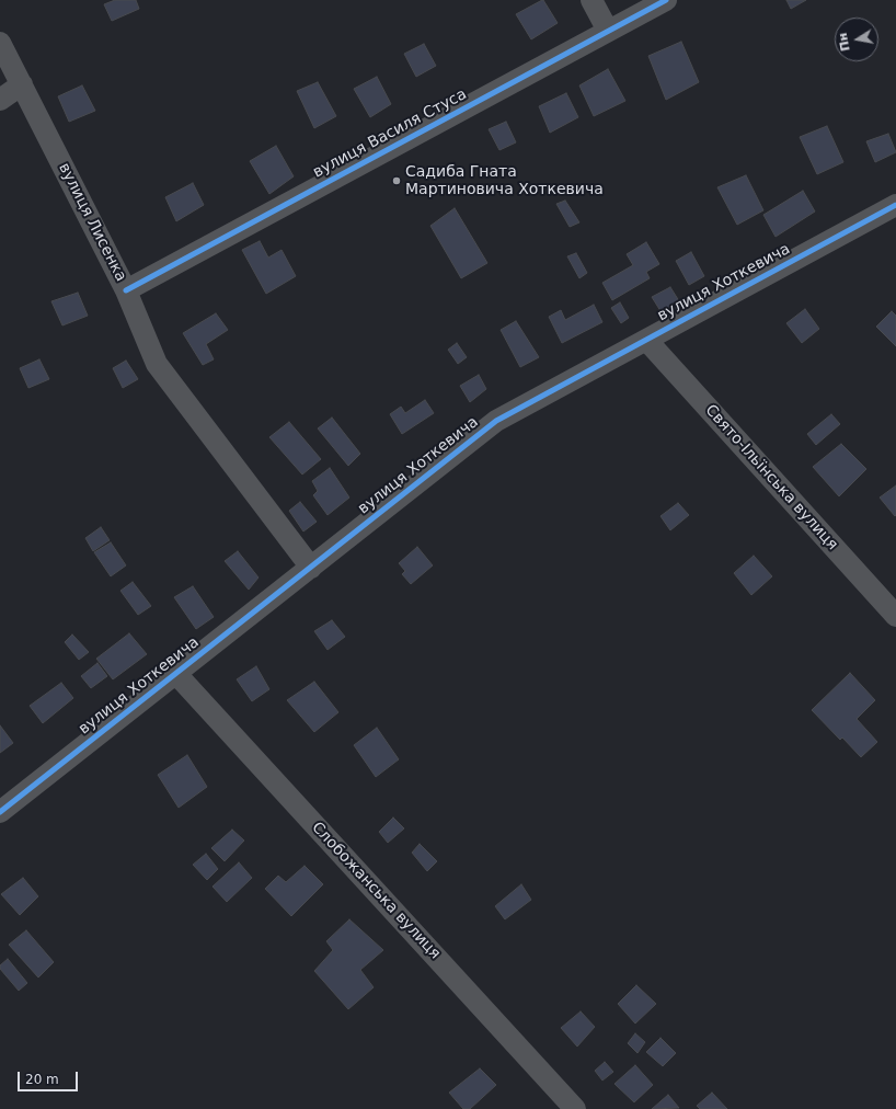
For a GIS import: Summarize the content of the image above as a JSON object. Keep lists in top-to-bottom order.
{
  "streets": {
    "street": [
      "вулиця Василя Стуса",
      "вулиця Лисенка",
      "вулиця Хоткевича",
      "Свято-Ільїнська вулиця",
      "Слобожанська вулиця"
    ]
  },
  "crossings": [
    ["вулиця Василя Стуса", "вулиця Лисенка"],
    ["вулиця Лисенка", "вулиця Хоткевича"],
    ["вулиця Хоткевича", "Свято-Ільїнська вулиця"],
    ["вулиця Хоткевича", "Слобожанська вулиця"]
  ],
  "places": ["Садиба Гната Мартиновича Хоткевича"],
  "scale_bar": "20 m",
  "north": "left"
}
